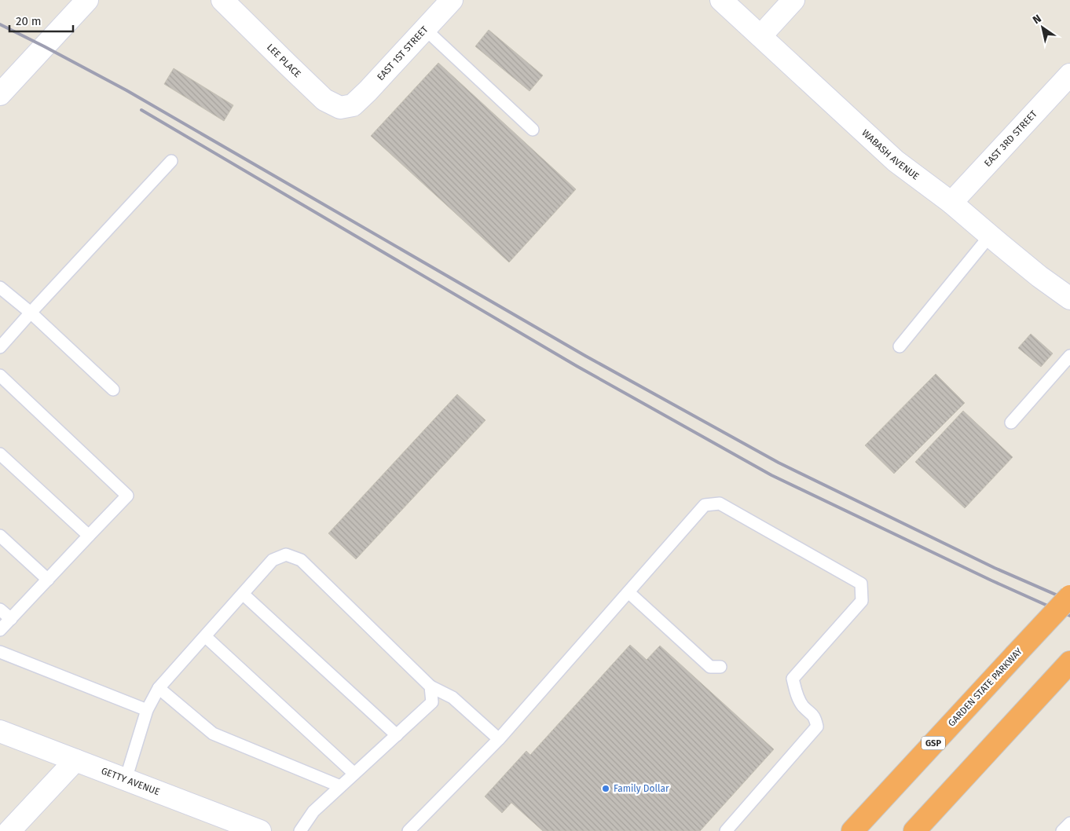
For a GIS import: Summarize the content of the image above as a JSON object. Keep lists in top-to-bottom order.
{
  "streets": {
    "highway": ["GARDEN STATE PARKWAY", "GSP"],
    "street": [
      "EAST 1ST STREET",
      "LEE PLACE",
      "EAST 3RD STREET",
      "WABASH AVENUE",
      "GETTY AVENUE"
    ]
  },
  "crossings": [
    ["EAST 1ST STREET", "LEE PLACE"],
    ["EAST 3RD STREET", "WABASH AVENUE"]
  ],
  "places": ["Family Dollar"],
  "scale_bar": "20 m",
  "north": "top left"
}
